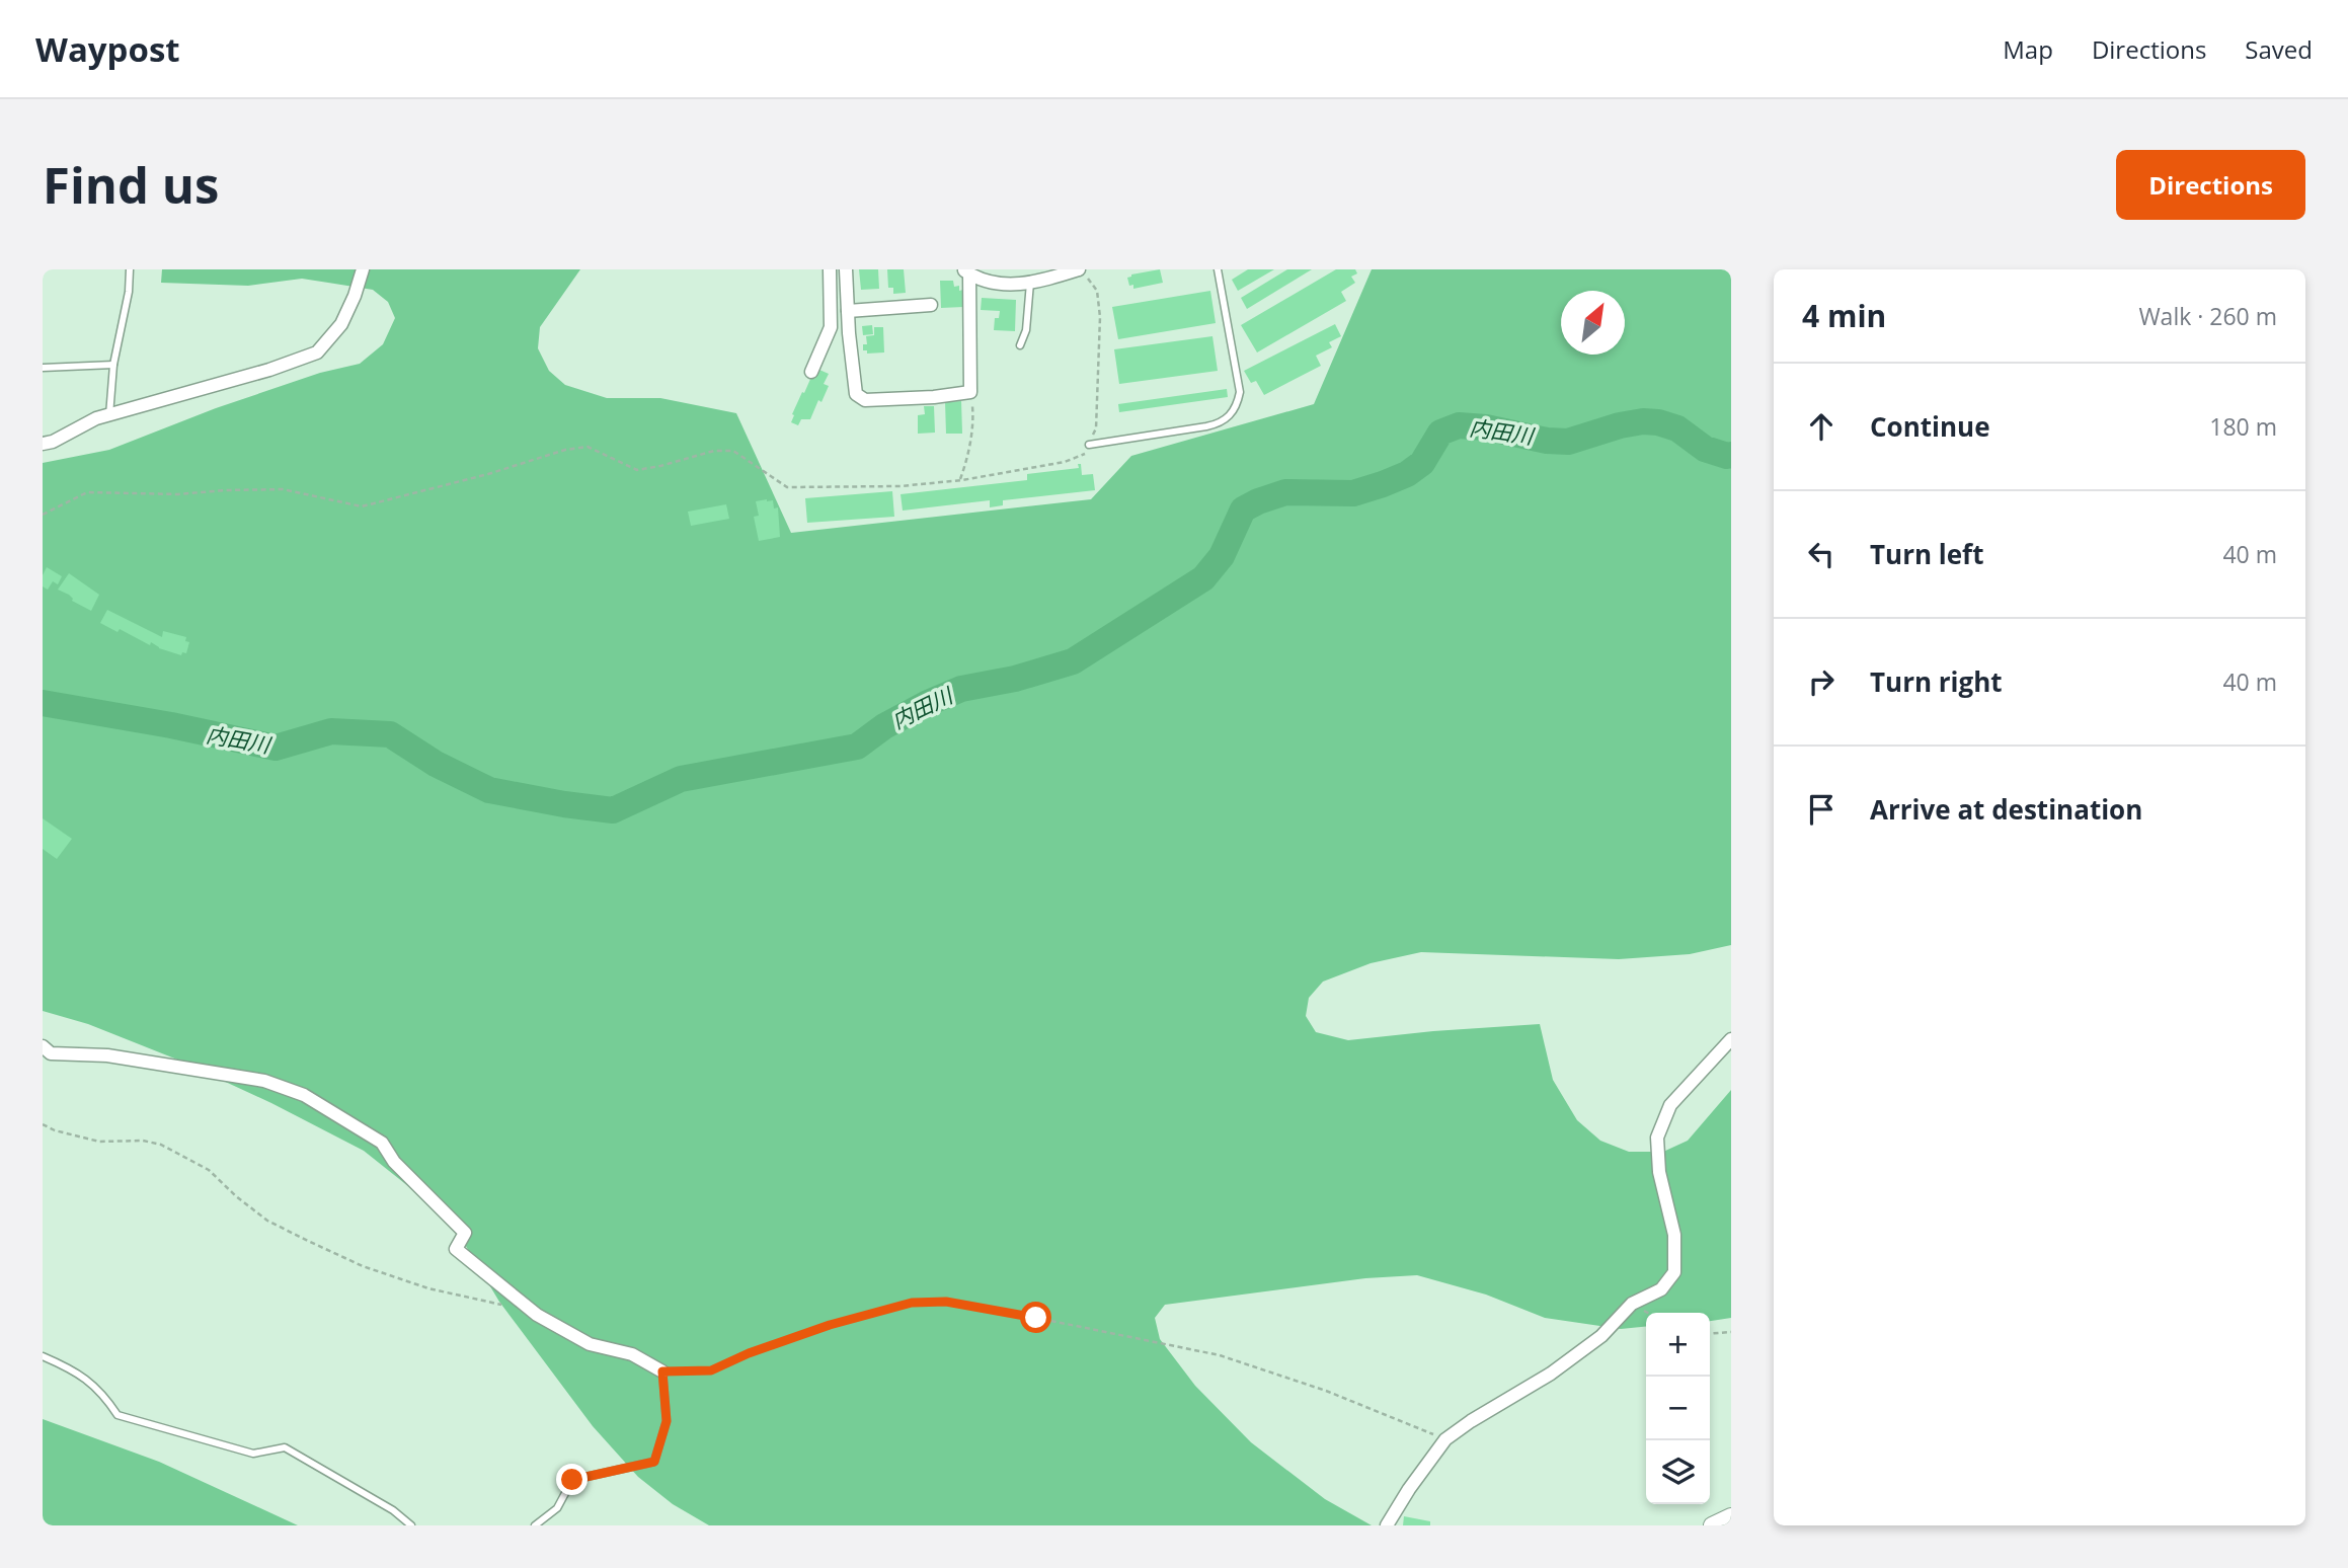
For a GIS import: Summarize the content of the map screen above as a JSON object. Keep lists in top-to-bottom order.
{
  "water": ["内田川"],
  "north": "top right",
  "page": {
    "header": "Waypost",
    "nav": ["Map", "Directions", "Saved"],
    "buttons": "Directions",
    "title": "Find us",
    "heading": ["4 min", "Walk · 260 m"],
    "list": [
      ["Continue", "180 m"],
      ["Turn left", "40 m"],
      ["Turn right", "40 m"],
      "Arrive at destination"
    ],
    "map_buttons": ["+", "−"]
  }
}
